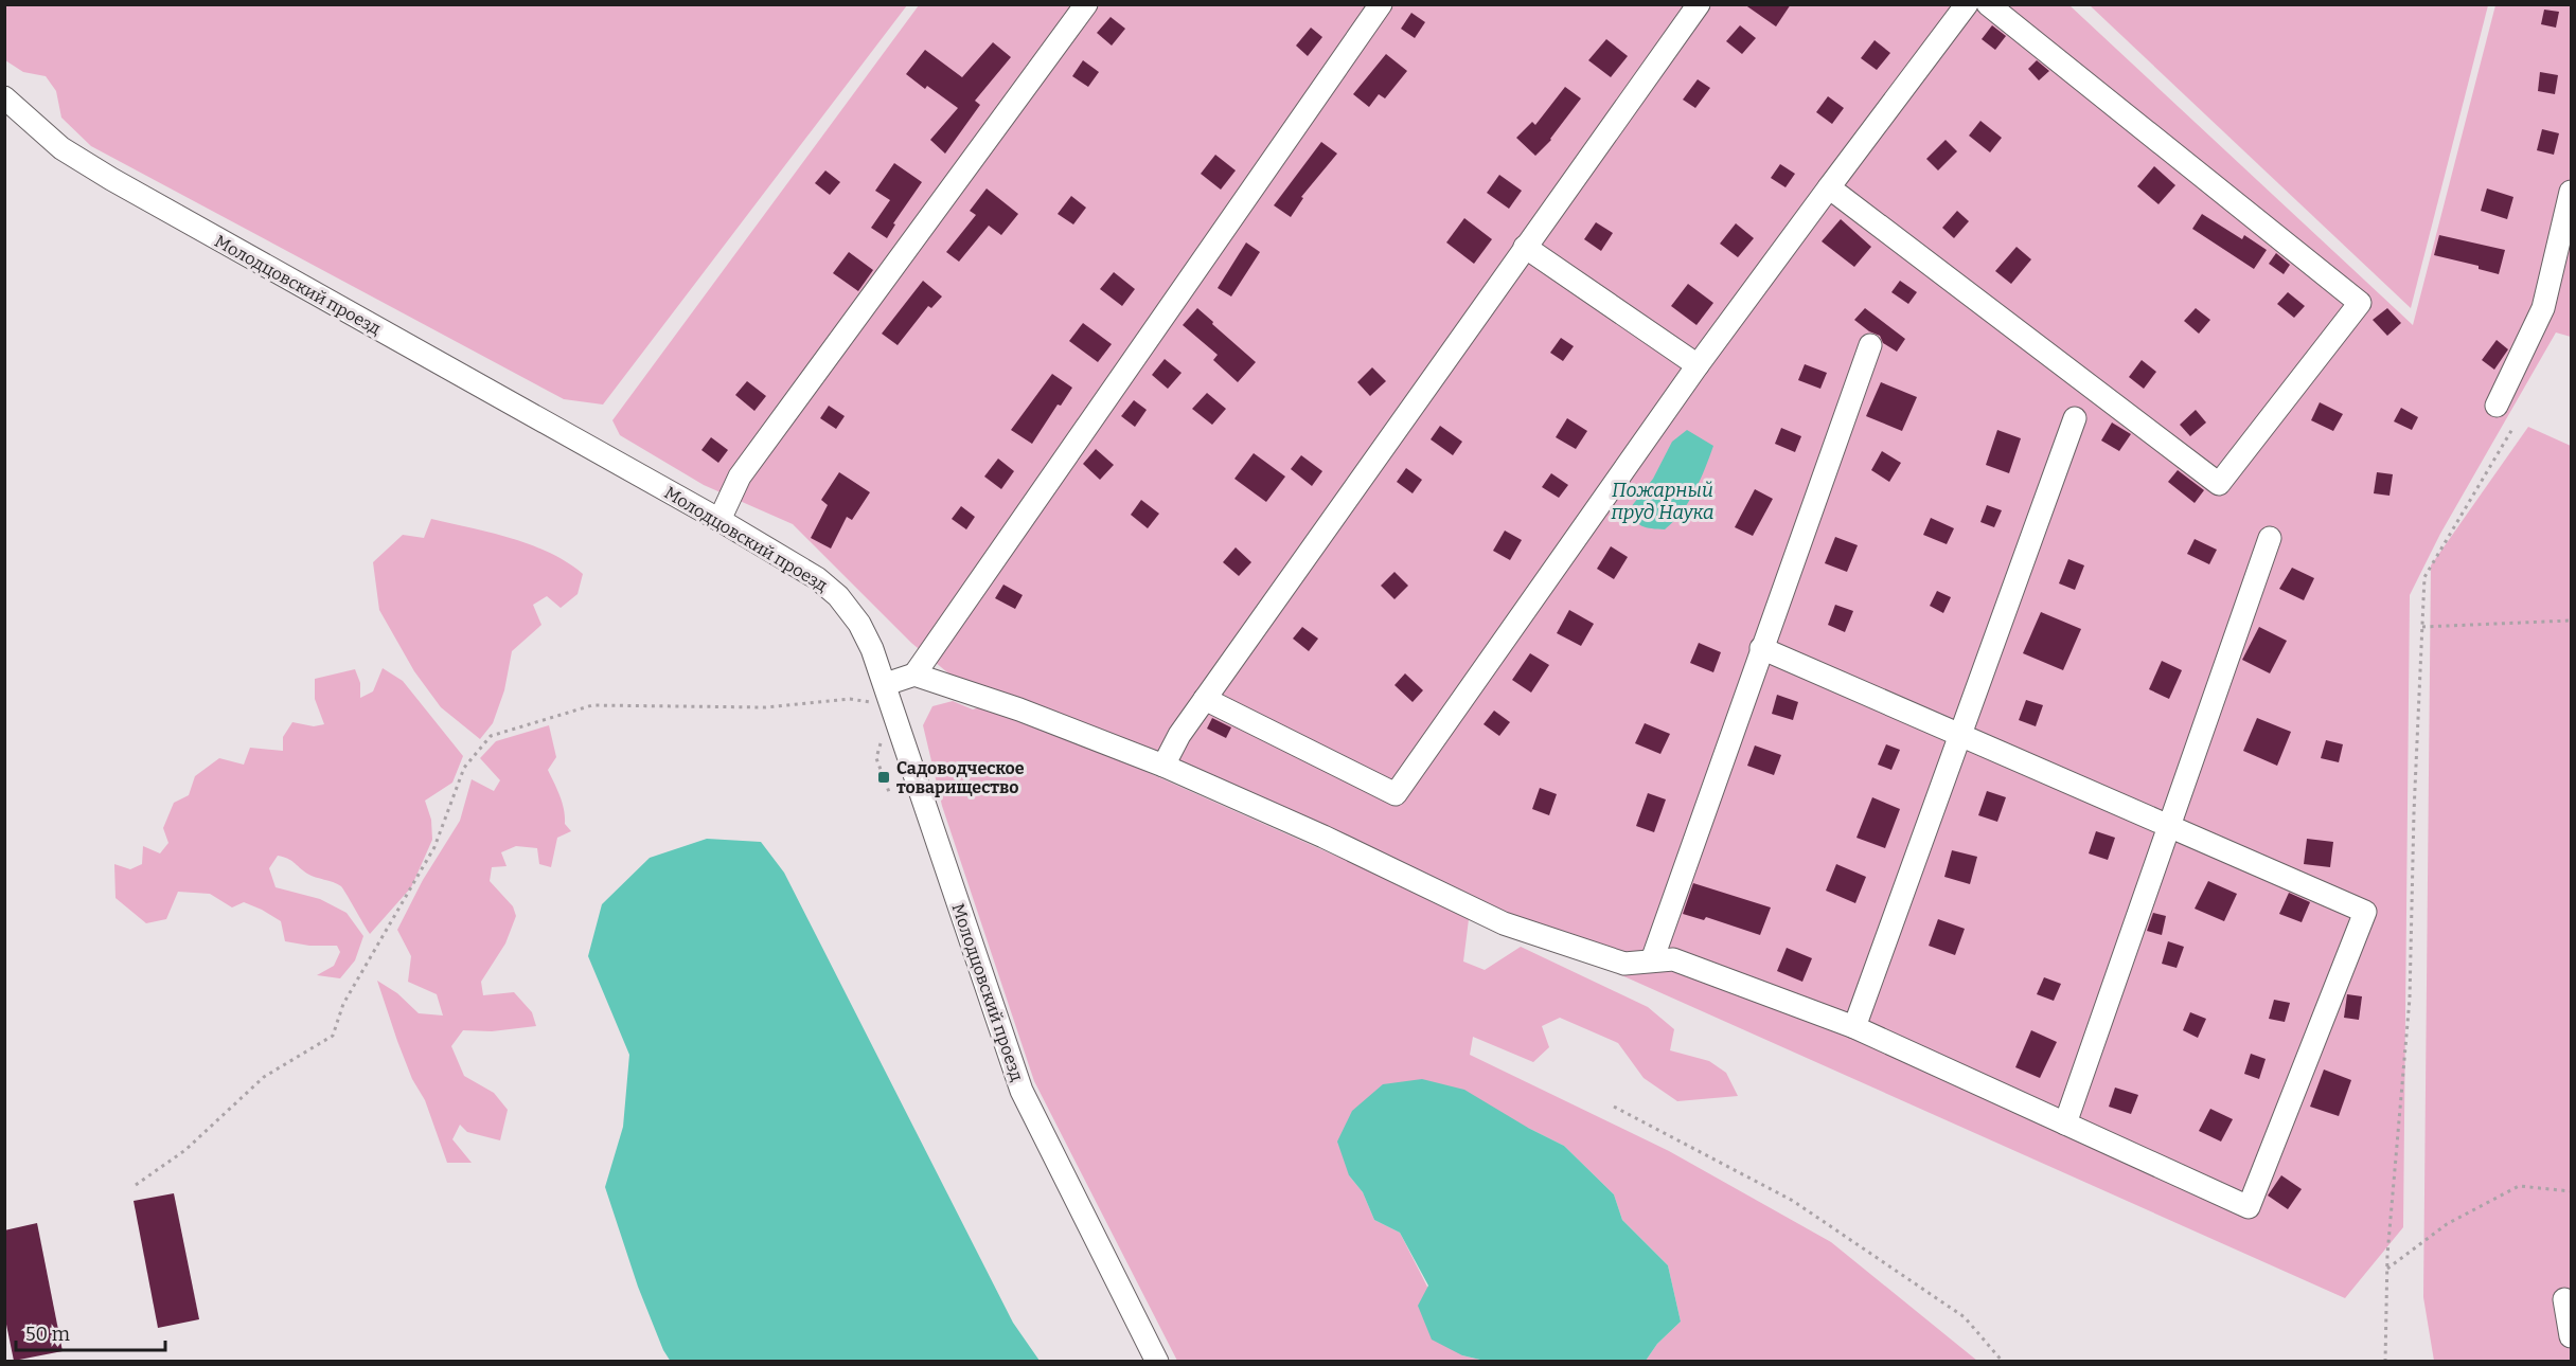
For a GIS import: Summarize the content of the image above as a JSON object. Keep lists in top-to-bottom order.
{
  "streets": {
    "street": ["Молодцовский проезд"]
  },
  "water": ["Пожарный пруд Наука"],
  "places": {
    "transit": ["Садоводческое товарищество"]
  },
  "scale_bar": "50 m"
}
